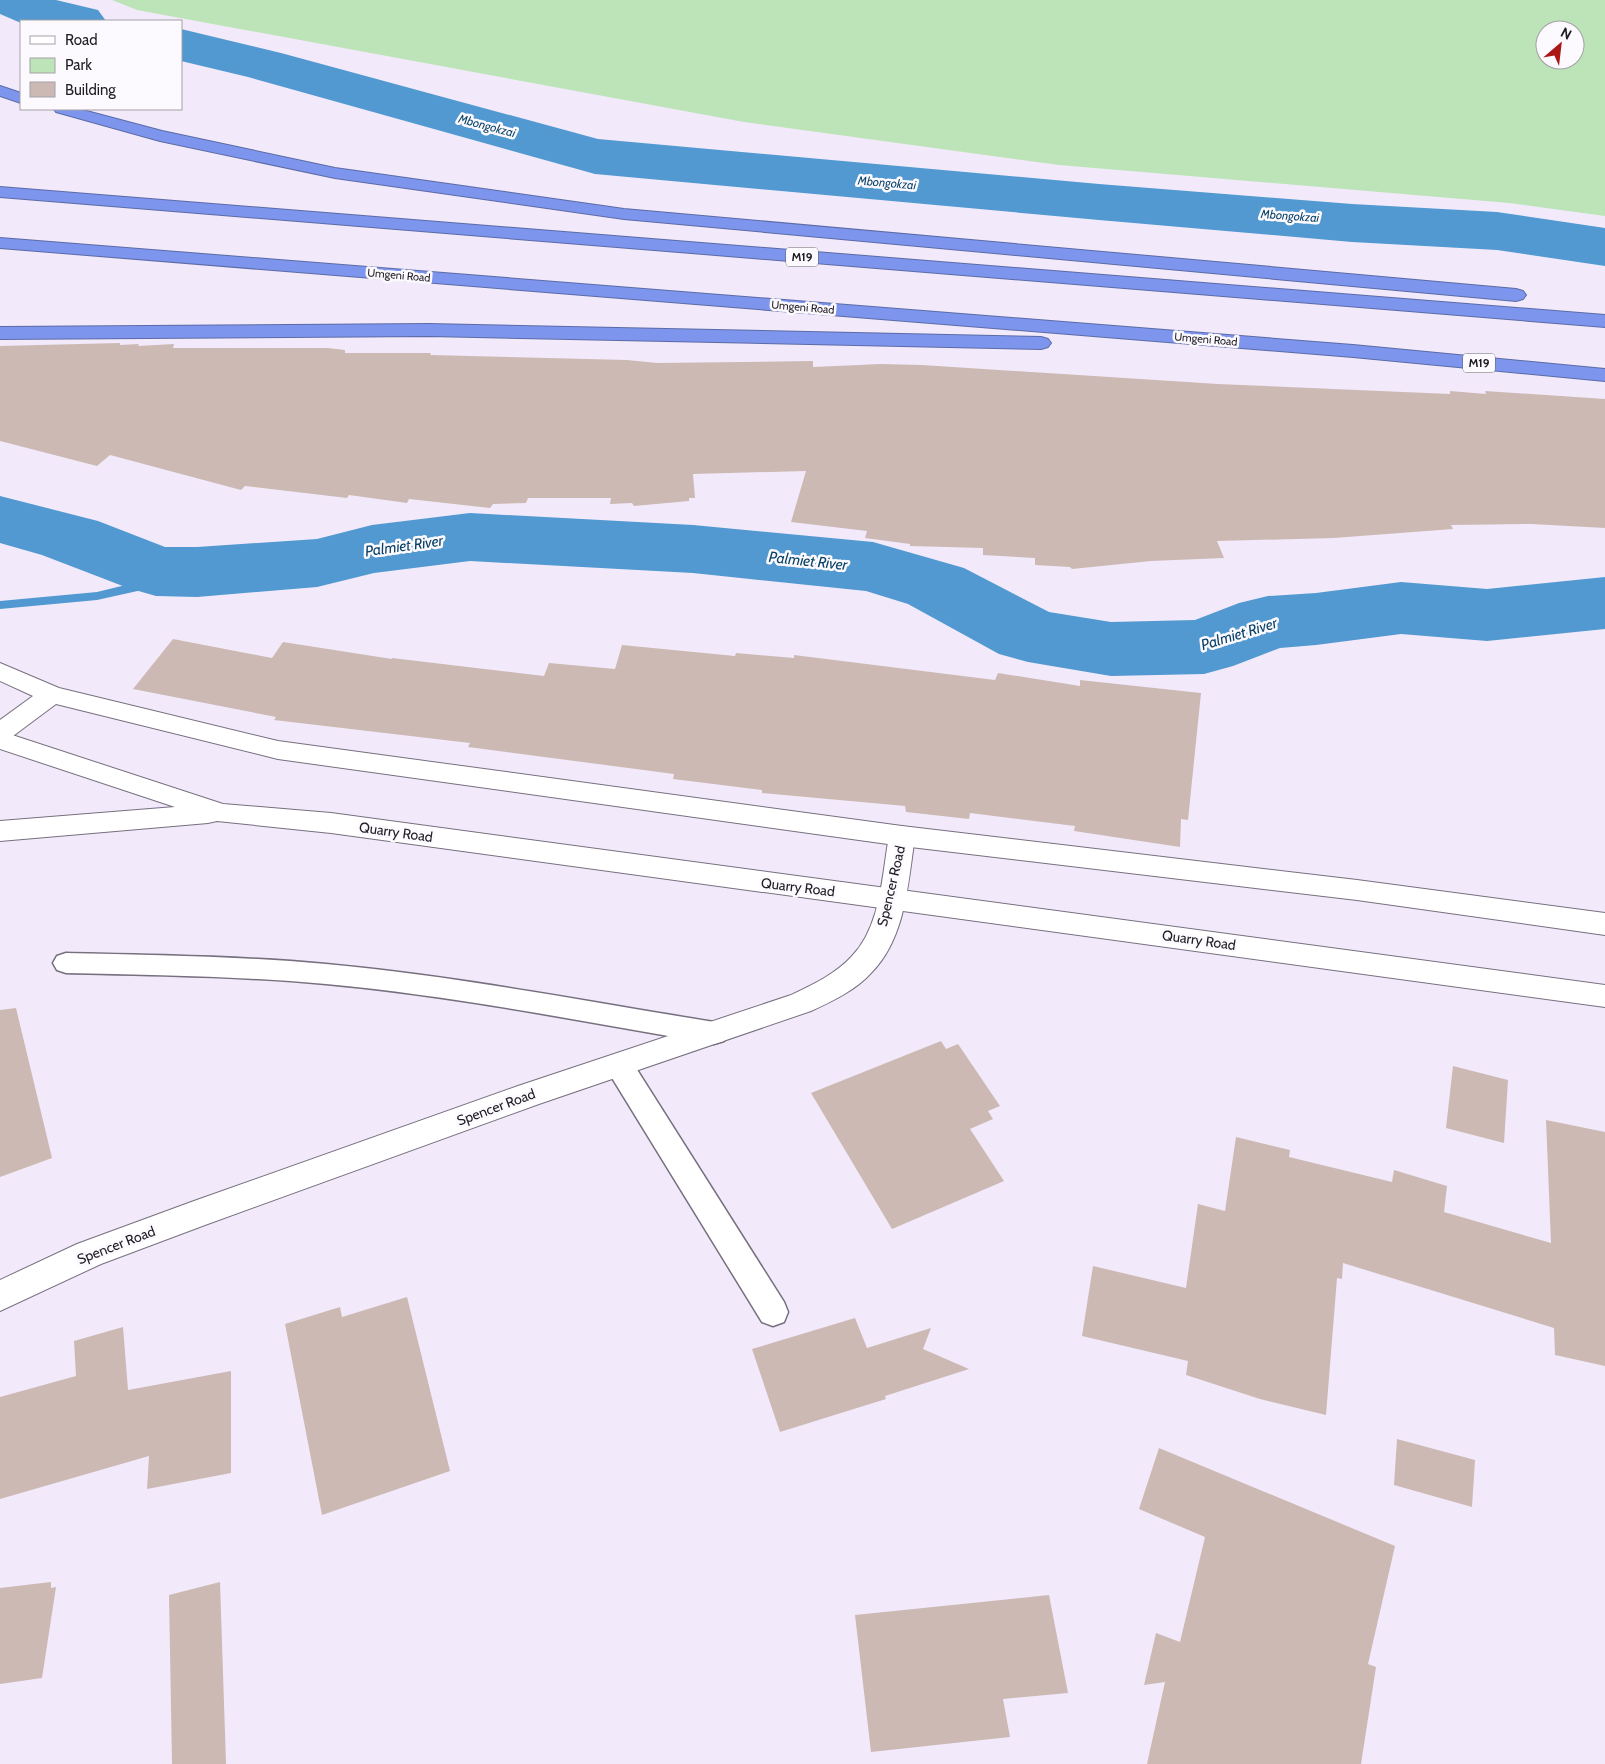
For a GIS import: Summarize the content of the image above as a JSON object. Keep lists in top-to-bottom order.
{
  "streets": {
    "highway": ["M19", "Umgeni Road"],
    "street": ["Quarry Road", "Spencer Road"]
  },
  "crossings": [
    ["Quarry Road", "Spencer Road"]
  ],
  "water": ["Mbongokzai", "Palmiet River"],
  "legend": ["Road", "Park", "Building"],
  "north": "top right"
}
